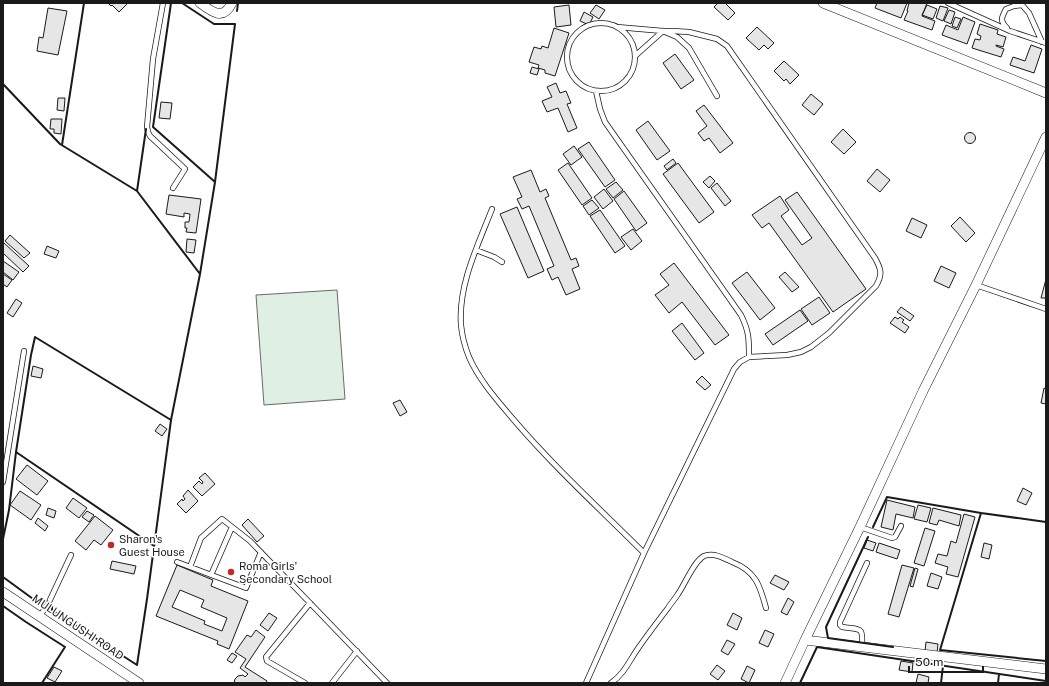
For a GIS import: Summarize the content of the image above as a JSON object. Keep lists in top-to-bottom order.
{
  "streets": {
    "street": ["MULUNGUSHI ROAD"]
  },
  "places": ["Sharon's Guest House", "Roma Girls' Secondary School"],
  "scale_bar": "50 m"
}
